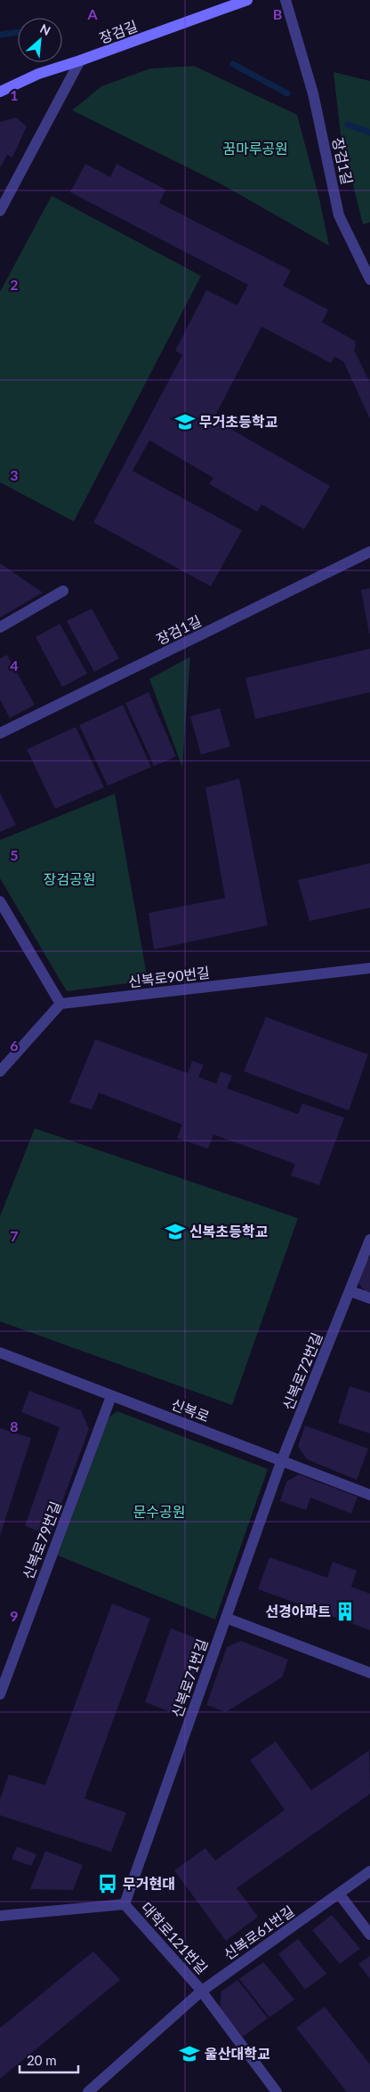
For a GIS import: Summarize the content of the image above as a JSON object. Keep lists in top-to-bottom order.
{
  "streets": {
    "main road": ["장검길"],
    "street": [
      "장검1길",
      "신복로90번길",
      "신복로72번길",
      "신복로",
      "신복로79번길",
      "신복로71번길",
      "신복로61번길",
      "대학로121번길"
    ]
  },
  "crossings": [
    ["신복로72번길", "신복로"],
    ["신복로72번길", "신복로71번길"],
    ["신복로", "신복로79번길"],
    ["신복로", "신복로71번길"],
    ["신복로71번길", "대학로121번길"],
    ["신복로61번길", "대학로121번길"]
  ],
  "parks": ["꿈마루공원", "장검공원", "문수공원"],
  "places": {
    "school or university": ["무거초등학교", "신복초등학교", "울산대학교"],
    "building": ["선경아파트"],
    "bus stop": ["무거현대"]
  },
  "scale_bar": "20 m",
  "north": "top right",
  "grid": {
    "columns": ["A", "B"],
    "rows": [
      "1",
      "2",
      "3",
      "4",
      "5",
      "6",
      "7",
      "8",
      "9"
    ]
  }
}
